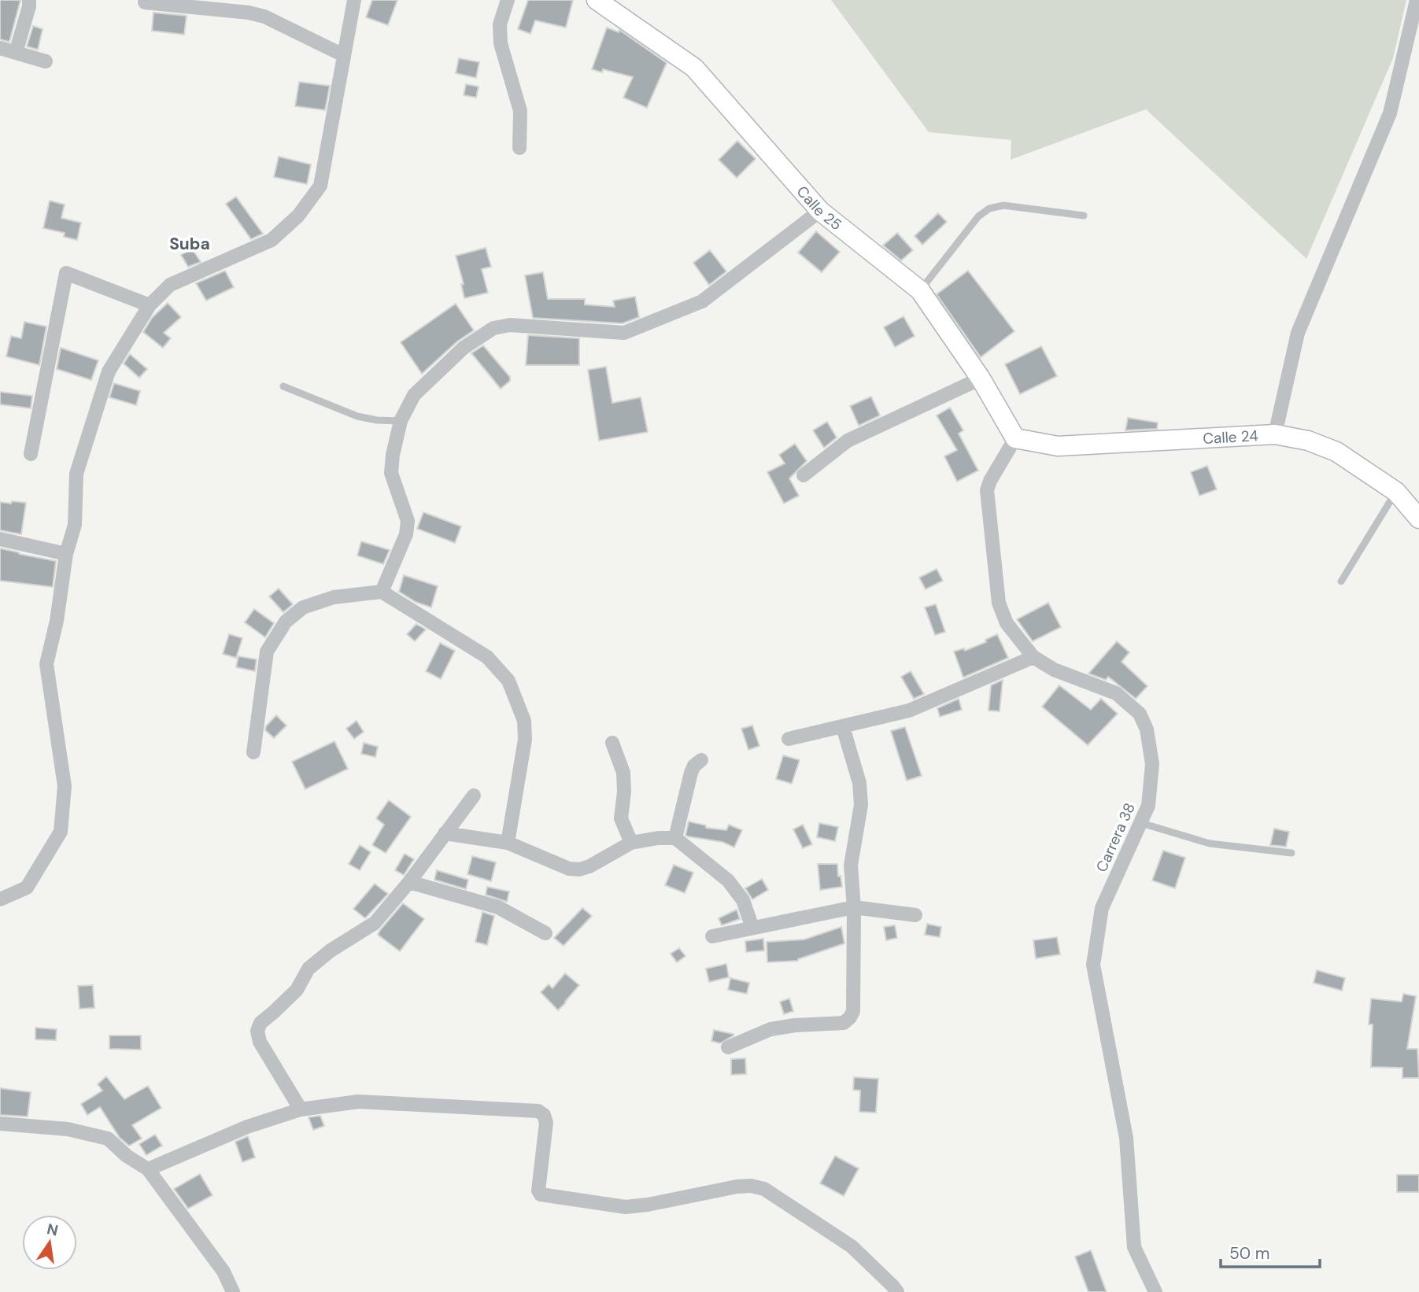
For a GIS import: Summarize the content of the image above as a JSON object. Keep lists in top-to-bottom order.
{
  "streets": {
    "street": ["Calle 25", "Calle 24", "Carrera 38"]
  },
  "crossings": [
    ["Calle 25", "Calle 24"],
    ["Calle 25", "Carrera 38"],
    ["Calle 24", "Carrera 38"]
  ],
  "districts": ["Suba"],
  "scale_bar": "50 m",
  "north": "top"
}
